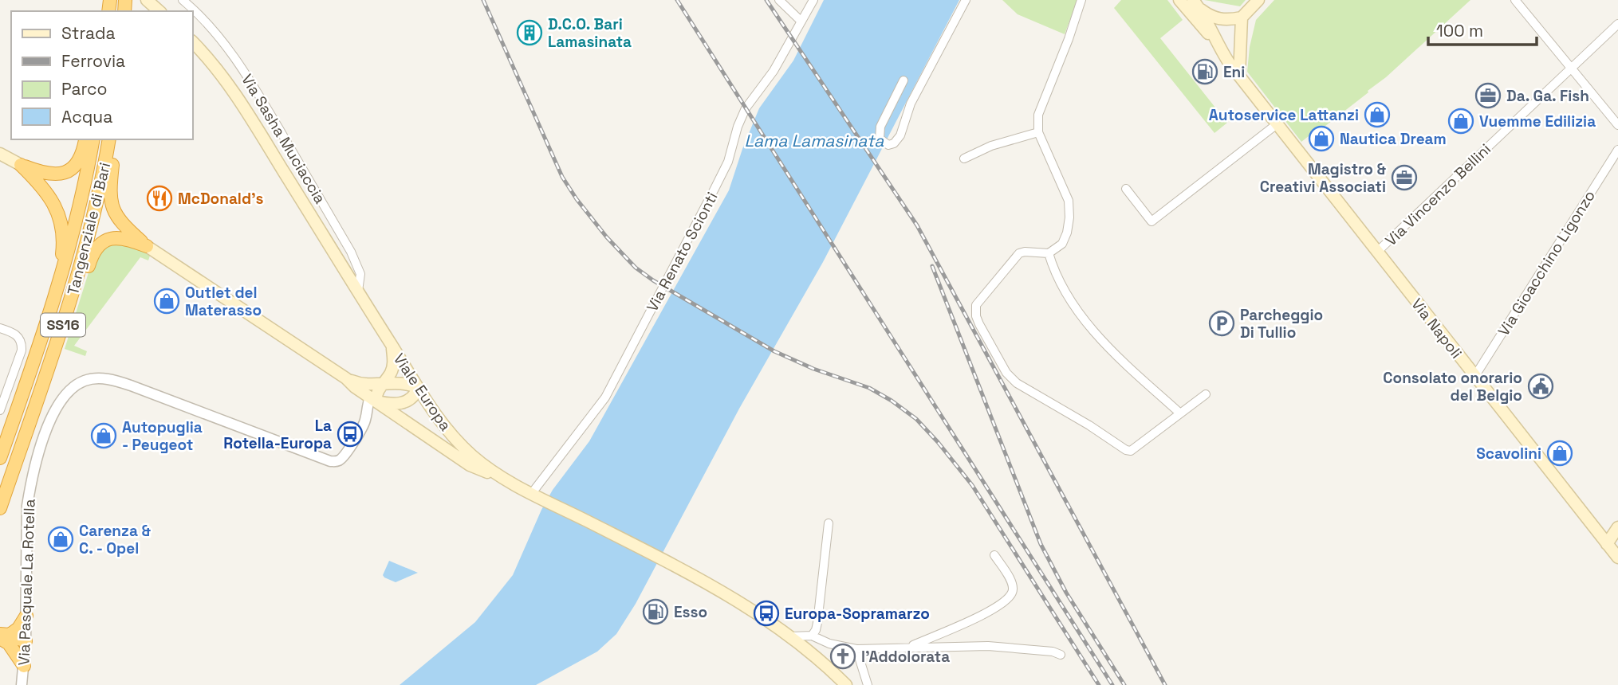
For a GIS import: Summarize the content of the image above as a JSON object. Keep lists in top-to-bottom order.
{
  "streets": {
    "highway": ["Tangenziale di Bari", "SS16"],
    "main road": ["Via Napoli", "Viale Europa"],
    "street": [
      "Via Sasha Muciaccia",
      "Via Vincenzo Bellini",
      "Via Renato Scionti",
      "Via Gioacchino Ligonzo",
      "Via Pasquale La Rotella"
    ]
  },
  "crossings": [
    ["Via Sasha Muciaccia", "Viale Europa"],
    ["Via Vincenzo Bellini", "Via Napoli"],
    ["Via Renato Scionti", "Viale Europa"],
    ["Via Gioacchino Ligonzo", "Via Napoli"]
  ],
  "water": ["Lama Lamasinata"],
  "places": {
    "building": ["D.C.O. Bari Lamasinata"],
    "fuel station": ["Eni", "Esso"],
    "office": ["Da. Ga. Fish", "Magistro & Creativi Associati"],
    "shop": [
      "Autoservice Lattanzi",
      "Vuemme Edilizia",
      "Nautica Dream",
      "Outlet del Materasso",
      "Autopuglia - Peugeot",
      "Scavolini",
      "Carenza & C. - Opel"
    ],
    "restaurant": ["McDonald's"],
    "parking": ["Parcheggio Di Tullio"],
    "public building": ["Consolato onorario del Belgio"],
    "bus stop": ["La Rotella-Europa", "Europa-Sopramarzo"],
    "church": ["l'Addolorata"]
  },
  "legend": [
    "Strada",
    "Ferrovia",
    "Parco",
    "Acqua"
  ],
  "scale_bar": "100 m"
}
